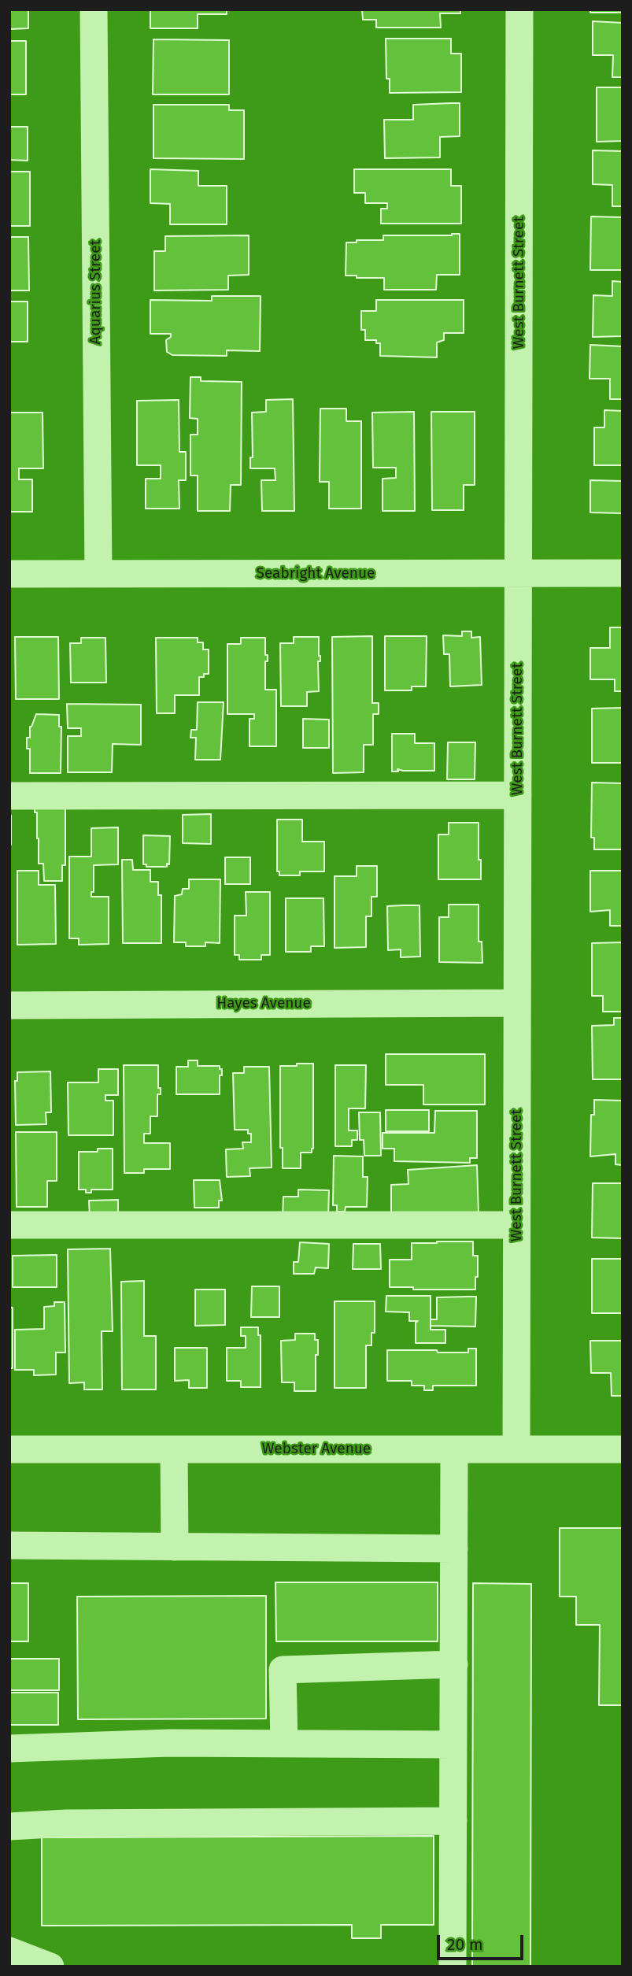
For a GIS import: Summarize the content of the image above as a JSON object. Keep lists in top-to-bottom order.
{
  "streets": {
    "street": [
      "West Burnett Street",
      "Aquarius Street",
      "Seabright Avenue",
      "Hayes Avenue",
      "Webster Avenue"
    ]
  },
  "crossings": [
    ["West Burnett Street", "Seabright Avenue"],
    ["West Burnett Street", "Hayes Avenue"],
    ["West Burnett Street", "Webster Avenue"],
    ["Aquarius Street", "Seabright Avenue"]
  ],
  "scale_bar": "20 m"
}
